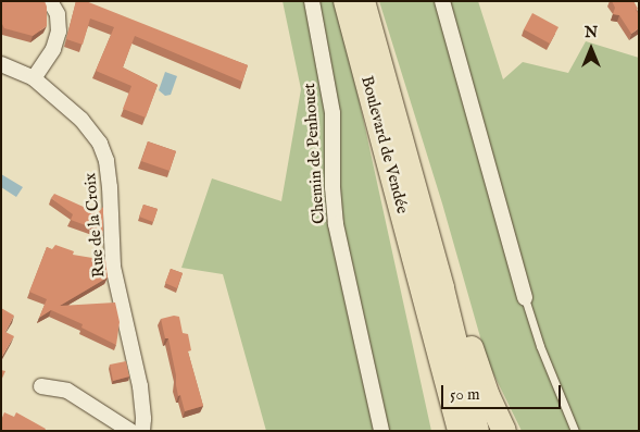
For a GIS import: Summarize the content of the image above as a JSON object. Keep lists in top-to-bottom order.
{
  "streets": {
    "highway": ["Boulevard de Vendée"],
    "street": ["Chemin de Penhouet", "Rue de la Croix"]
  },
  "scale_bar": "50 m",
  "north": "top"
}
